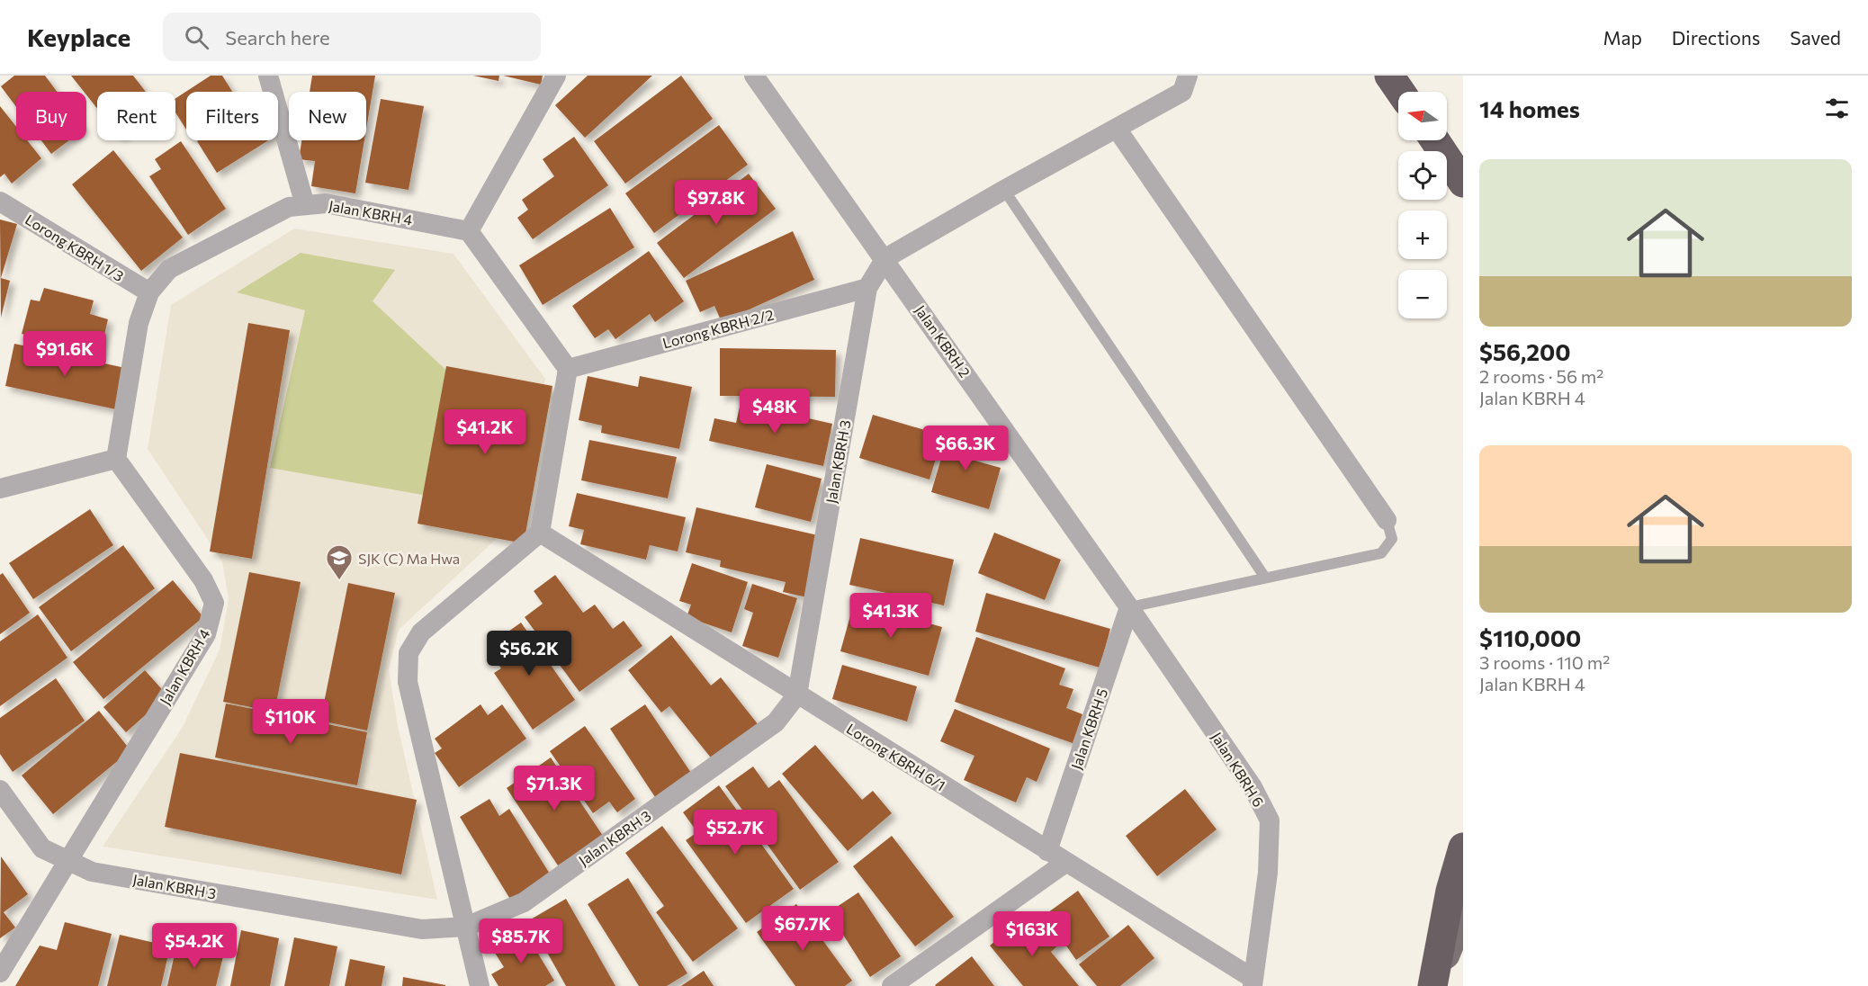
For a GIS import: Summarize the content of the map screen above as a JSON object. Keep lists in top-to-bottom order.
{
  "streets": {
    "street": [
      "Jalan KBRH 4",
      "Lorong KBRH 1/3",
      "Lorong KBRH 2/2",
      "Jalan KBRH 2",
      "Jalan KBRH 3",
      "Jalan KBRH 5",
      "Lorong KBRH 6/1",
      "Jalan KBRH 6"
    ]
  },
  "crossings": [
    ["Jalan KBRH 4", "Lorong KBRH 1/3"],
    ["Jalan KBRH 4", "Jalan KBRH 3"],
    ["Lorong KBRH 2/2", "Jalan KBRH 3"],
    ["Jalan KBRH 2", "Jalan KBRH 3"],
    ["Jalan KBRH 2", "Jalan KBRH 5"],
    ["Jalan KBRH 2", "Jalan KBRH 6"],
    ["Jalan KBRH 3", "Lorong KBRH 6/1"],
    ["Jalan KBRH 5", "Lorong KBRH 6/1"],
    ["Jalan KBRH 5", "Jalan KBRH 6"],
    ["Lorong KBRH 6/1", "Jalan KBRH 6"]
  ],
  "places": {
    "school or university": ["SJK (C) Ma Hwa"]
  },
  "north": "left",
  "page": {
    "header": "Keyplace",
    "search": "Search here",
    "nav": ["Map", "Directions", "Saved"],
    "heading": "14 homes",
    "map_buttons": ["+", "−"],
    "chip": [
      "Buy",
      "Rent",
      "Filters",
      "New"
    ],
    "list": [
      {
        "name": "$56,200",
        "note": "2 rooms · 56 m² · Jalan KBRH 4"
      },
      {
        "name": "$110,000",
        "note": "3 rooms · 110 m² · Jalan KBRH 4"
      }
    ],
    "price": [
      "$97.8K",
      "$91.6K",
      "$48K",
      "$41.2K",
      "$66.3K",
      "$41.3K",
      "$56.2K",
      "$110K",
      "$71.3K",
      "$52.7K",
      "$67.7K",
      "$163K",
      "$85.7K",
      "$54.2K"
    ]
  }
}
